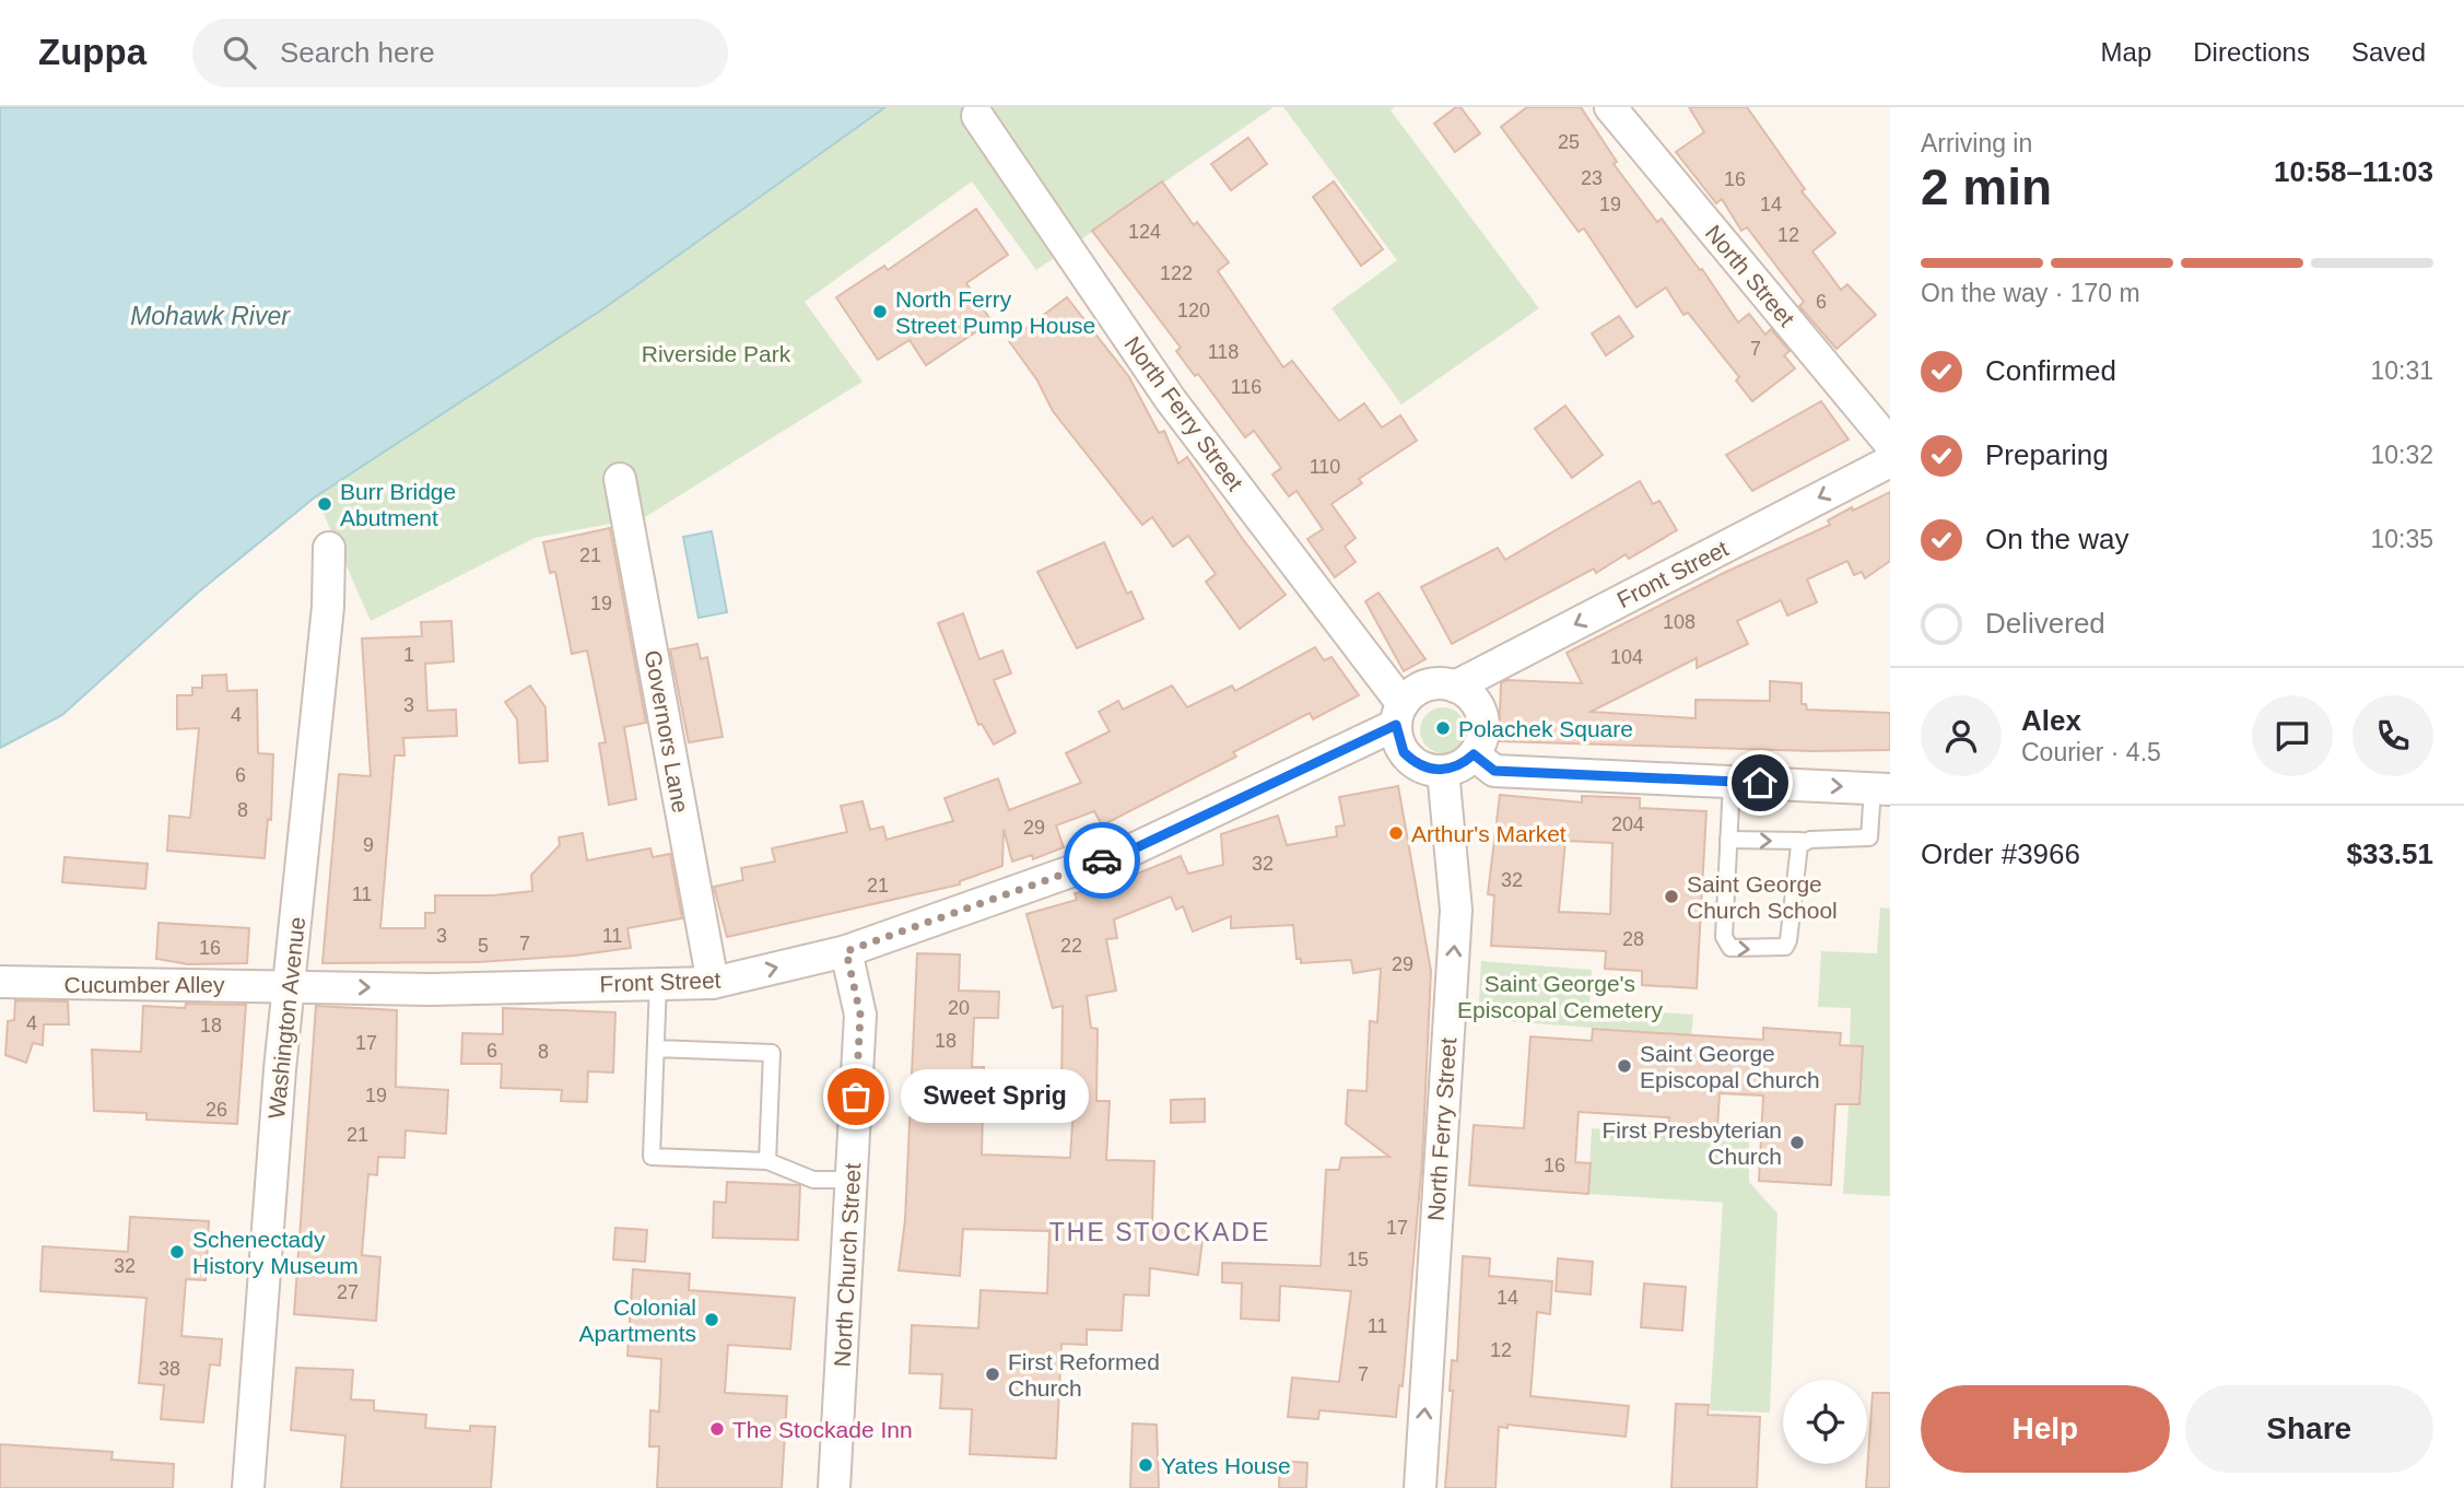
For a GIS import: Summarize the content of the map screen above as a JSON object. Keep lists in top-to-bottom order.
{
  "streets": {
    "street": [
      "North Street",
      "North Ferry Street",
      "Front Street",
      "Governors Lane",
      "Cucumber Alley",
      "Washington Avenue",
      "North Church Street"
    ]
  },
  "crossings": [
    ["North Ferry Street", "Front Street"],
    ["Front Street", "Governors Lane"],
    ["Front Street", "Cucumber Alley"],
    ["Front Street", "Washington Avenue"],
    ["Front Street", "North Church Street"],
    ["Cucumber Alley", "Washington Avenue"]
  ],
  "one_way": ["North Ferry Street"],
  "districts": ["THE STOCKADE"],
  "water": ["Mohawk River"],
  "parks": ["Riverside Park", "Saint George's Episcopal Cemetery"],
  "places": [
    "North Ferry Street Pump House",
    "Burr Bridge Abutment",
    "Polachek Square",
    "Arthur's Market",
    "Saint George Church School",
    "Saint George Episcopal Church",
    "Sweet Sprig",
    "First Presbyterian Church",
    "Schenectady History Museum",
    "Colonial Apartments",
    "First Reformed Church",
    "The Stockade Inn",
    "Yates House"
  ],
  "house_numbers": [
    "25",
    "23",
    "16",
    "19",
    "14",
    "124",
    "12",
    "122",
    "6",
    "120",
    "7",
    "118",
    "116",
    "110",
    "21",
    "19",
    "108",
    "1",
    "104",
    "3",
    "4",
    "6",
    "8",
    "204",
    "29",
    "9",
    "32",
    "32",
    "21",
    "11",
    "3",
    "11",
    "28",
    "7",
    "5",
    "22",
    "16",
    "29",
    "20",
    "4",
    "18",
    "18",
    "17",
    "6",
    "8",
    "19",
    "26",
    "21",
    "16",
    "17",
    "15",
    "32",
    "27",
    "14",
    "11",
    "12",
    "38",
    "7"
  ],
  "page": {
    "header": "Zuppa",
    "search": "Search here",
    "nav": ["Map", "Directions", "Saved"],
    "heading": ["2 min", "Arriving in", "10:58–11:03"],
    "panel": [
      "Alex",
      "Courier · 4.5",
      "Order #3966",
      "$33.51"
    ],
    "bar": "On the way · 170 m",
    "list": [
      ["Confirmed", "10:31"],
      ["Preparing", "10:32"],
      ["On the way", "10:35"],
      "Delivered"
    ],
    "bubble": "Sweet Sprig",
    "buttons": ["Help", "Share"]
  }
}
